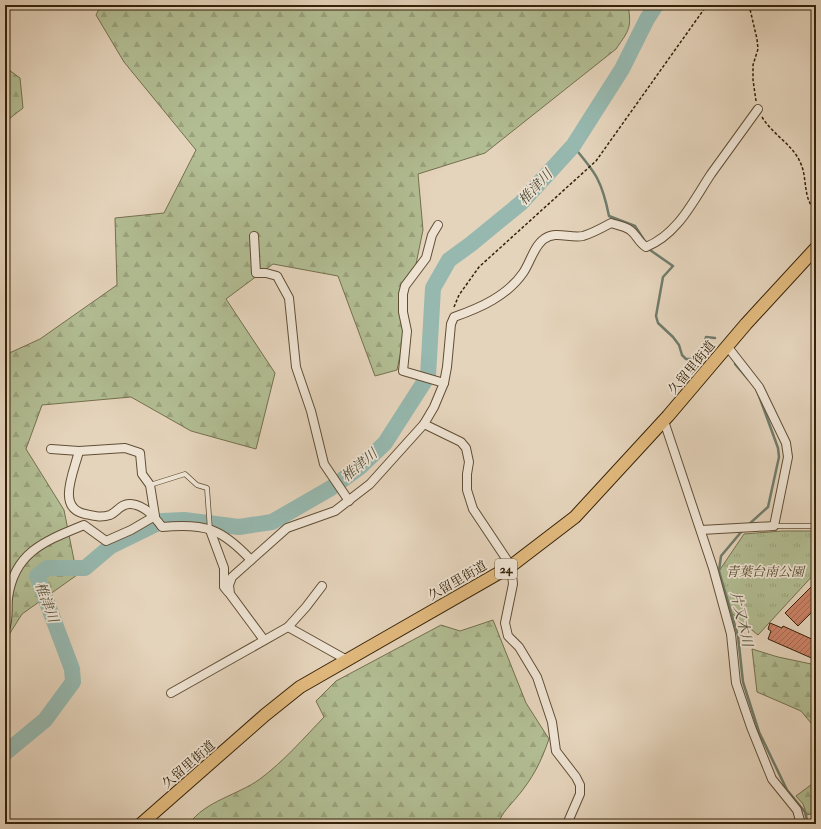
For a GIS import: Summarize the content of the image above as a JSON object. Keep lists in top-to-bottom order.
{
  "streets": {
    "main road": ["久留里街道", "24"]
  },
  "water": ["椎津川", "片又木川"],
  "parks": ["青葉台南公園"]
}
